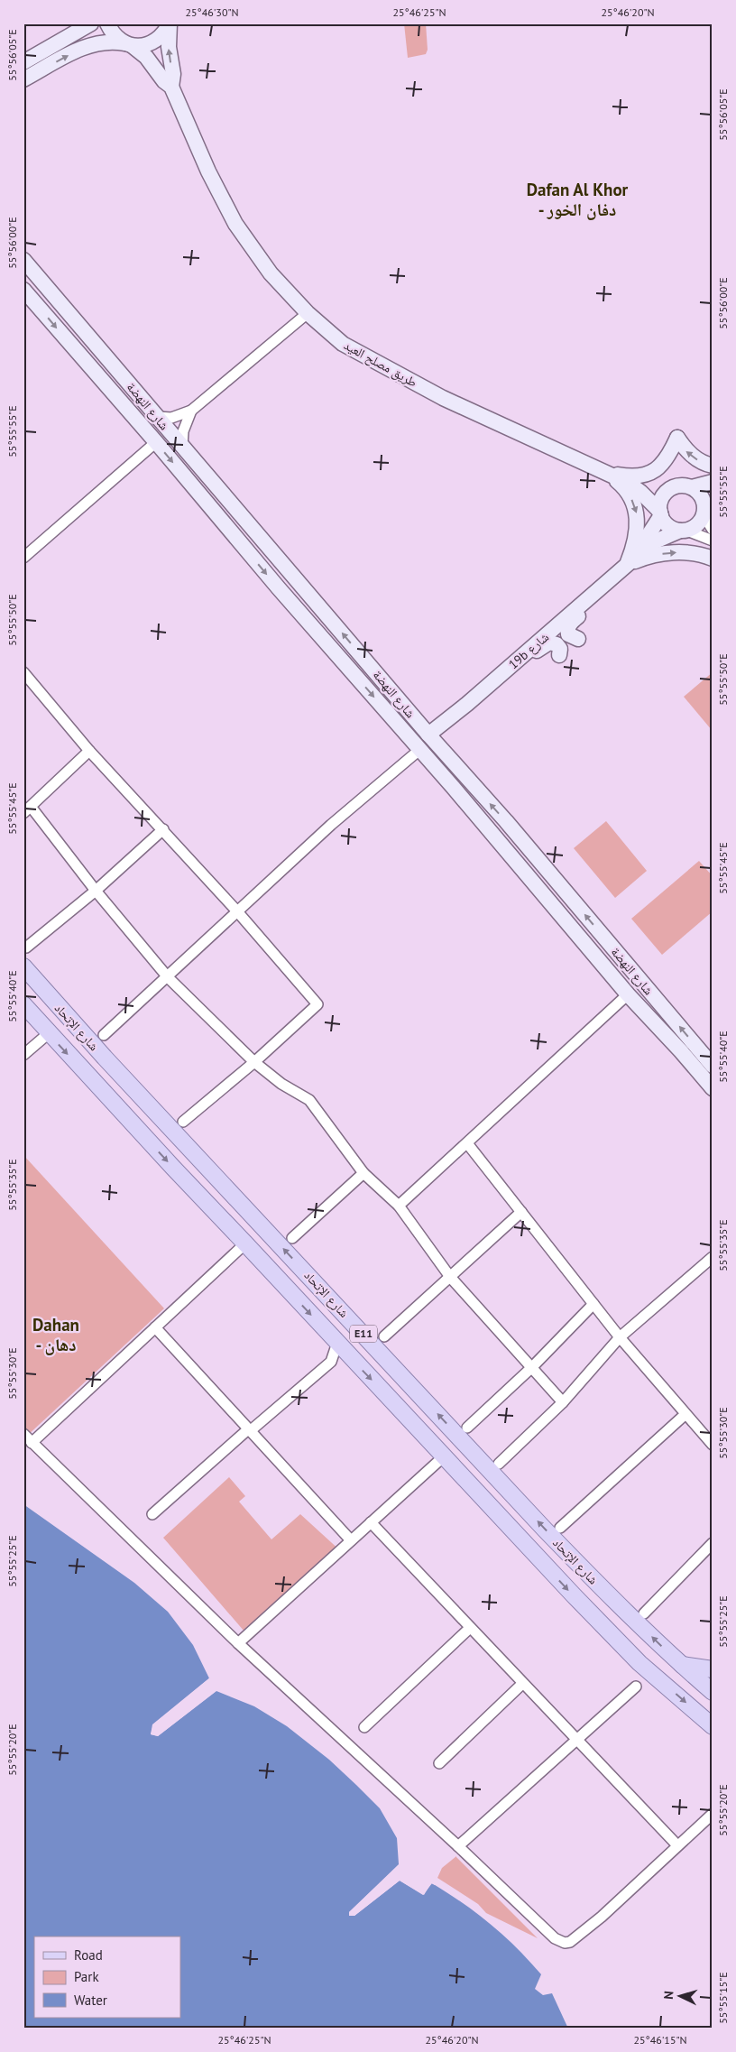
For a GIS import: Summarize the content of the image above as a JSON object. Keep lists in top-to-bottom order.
{
  "streets": {
    "main road": [
      "طريق مصلح العيد",
      "شارع النهضة",
      "19b شارع",
      "شارع الإتحاد",
      "E11"
    ]
  },
  "crossings": [
    ["طريق مصلح العيد", "19b شارع"],
    ["شارع النهضة", "19b شارع"]
  ],
  "districts": ["Dafan Al Khor - دفان الخور", "Dahan - دهان"],
  "legend": ["Road", "Park", "Water"],
  "north": "left",
  "coordinates": [
    "25°46'30\"N",
    "25°46'25\"N",
    "25°46'20\"N",
    "55°56'05\"E",
    "55°56'00\"E",
    "55°55'55\"E",
    "55°55'50\"E",
    "55°55'45\"E",
    "55°55'40\"E",
    "55°55'35\"E",
    "55°55'30\"E",
    "55°55'25\"E",
    "55°55'20\"E",
    "55°55'15\"E",
    "25°46'15\"N"
  ]
}
